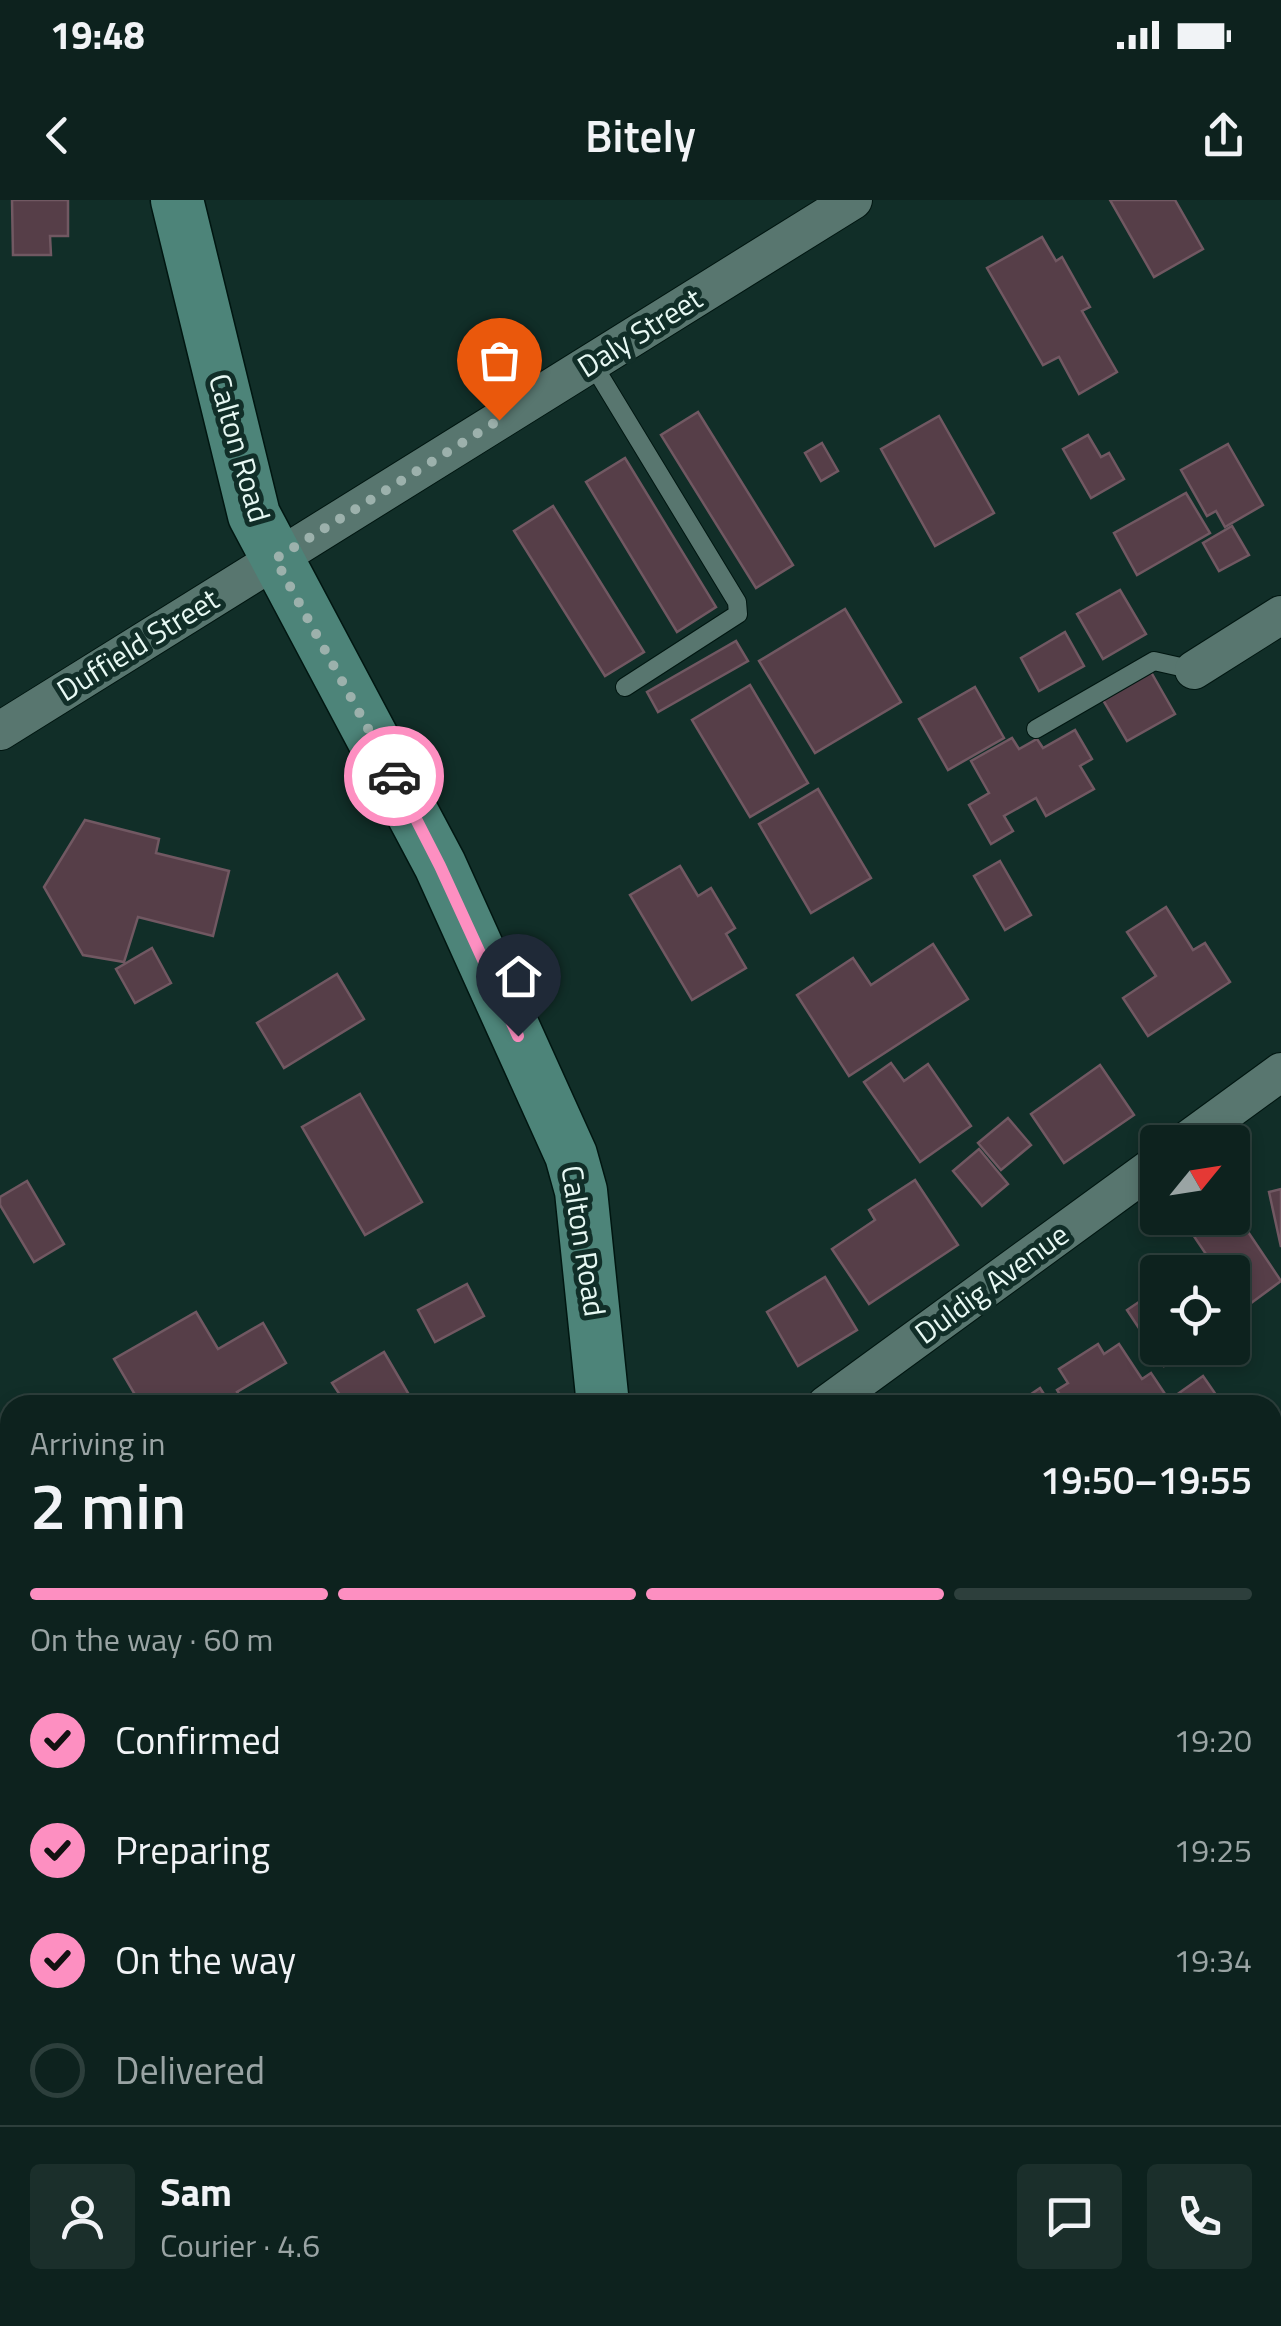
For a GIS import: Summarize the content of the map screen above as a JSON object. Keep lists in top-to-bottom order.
{
  "streets": {
    "main road": ["Calton Road"],
    "street": ["Daly Street", "Duffield Street", "Duldig Avenue"]
  },
  "crossings": [
    ["Daly Street", "Calton Road"],
    ["Daly Street", "Duffield Street"],
    ["Calton Road", "Duffield Street"]
  ],
  "north": "top right",
  "page": {
    "status": "19:48",
    "header": "Bitely",
    "heading": ["2 min", "Arriving in", "19:50–19:55"],
    "panel": ["Sam", "Courier · 4.6"],
    "bar": "On the way · 60 m",
    "list": [
      ["Confirmed", "19:20"],
      ["Preparing", "19:25"],
      ["On the way", "19:34"],
      "Delivered"
    ]
  }
}
